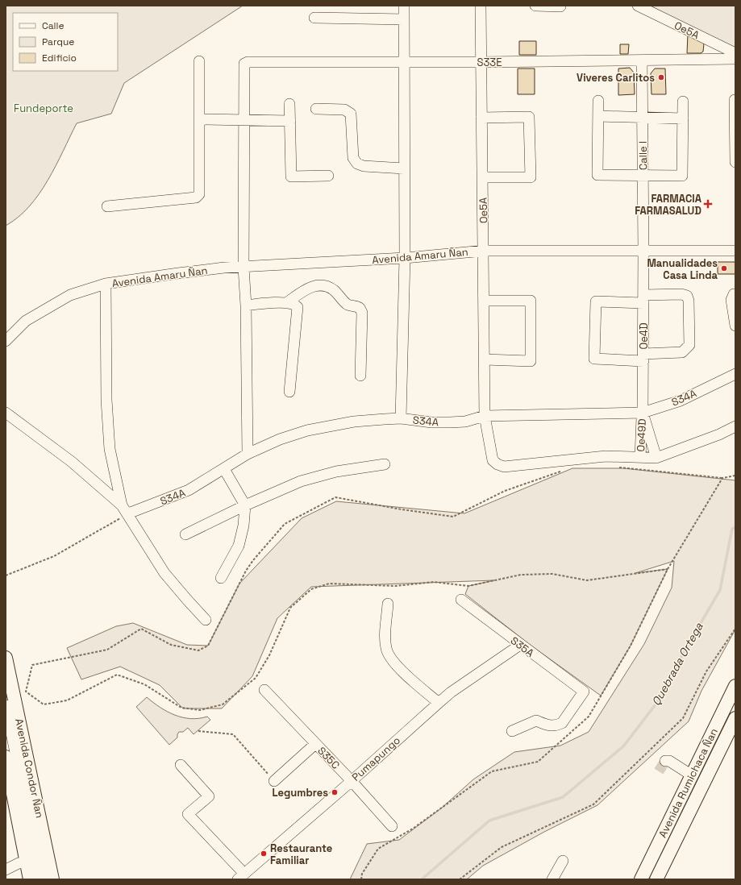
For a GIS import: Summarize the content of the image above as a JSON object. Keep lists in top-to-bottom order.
{
  "streets": {
    "main road": ["Avenida Condor Ñan", "Avenida Rumichaca Ñan"],
    "street": [
      "Oe5A",
      "S33E",
      "Calle I",
      "Avenida Amaru Ñan",
      "Oe4D",
      "S34A",
      "Oe49D",
      "S35A",
      "S35C",
      "Pumapungo"
    ]
  },
  "crossings": [
    ["Oe5A", "S33E"],
    ["Oe5A", "Avenida Amaru Ñan"],
    ["Oe5A", "S34A"],
    ["Oe5A", "Oe49D"],
    ["S33E", "Calle I"],
    ["Calle I", "Avenida Amaru Ñan"],
    ["Calle I", "Oe4D"],
    ["Avenida Amaru Ñan", "Oe4D"],
    ["Oe4D", "S34A"],
    ["Oe4D", "Oe49D"],
    ["S34A", "Oe49D"],
    ["S35A", "Pumapungo"],
    ["S35C", "Pumapungo"]
  ],
  "water": ["Quebrada Ortega"],
  "parks": ["Fundeporte"],
  "places": {
    "other": [
      "Viveres Carlitos",
      "Manualidades Casa Linda",
      "Legumbres",
      "Restaurante Familiar"
    ],
    "health": ["FARMACIA FARMASALUD"]
  },
  "legend": ["Calle", "Parque", "Edificio"]
}
